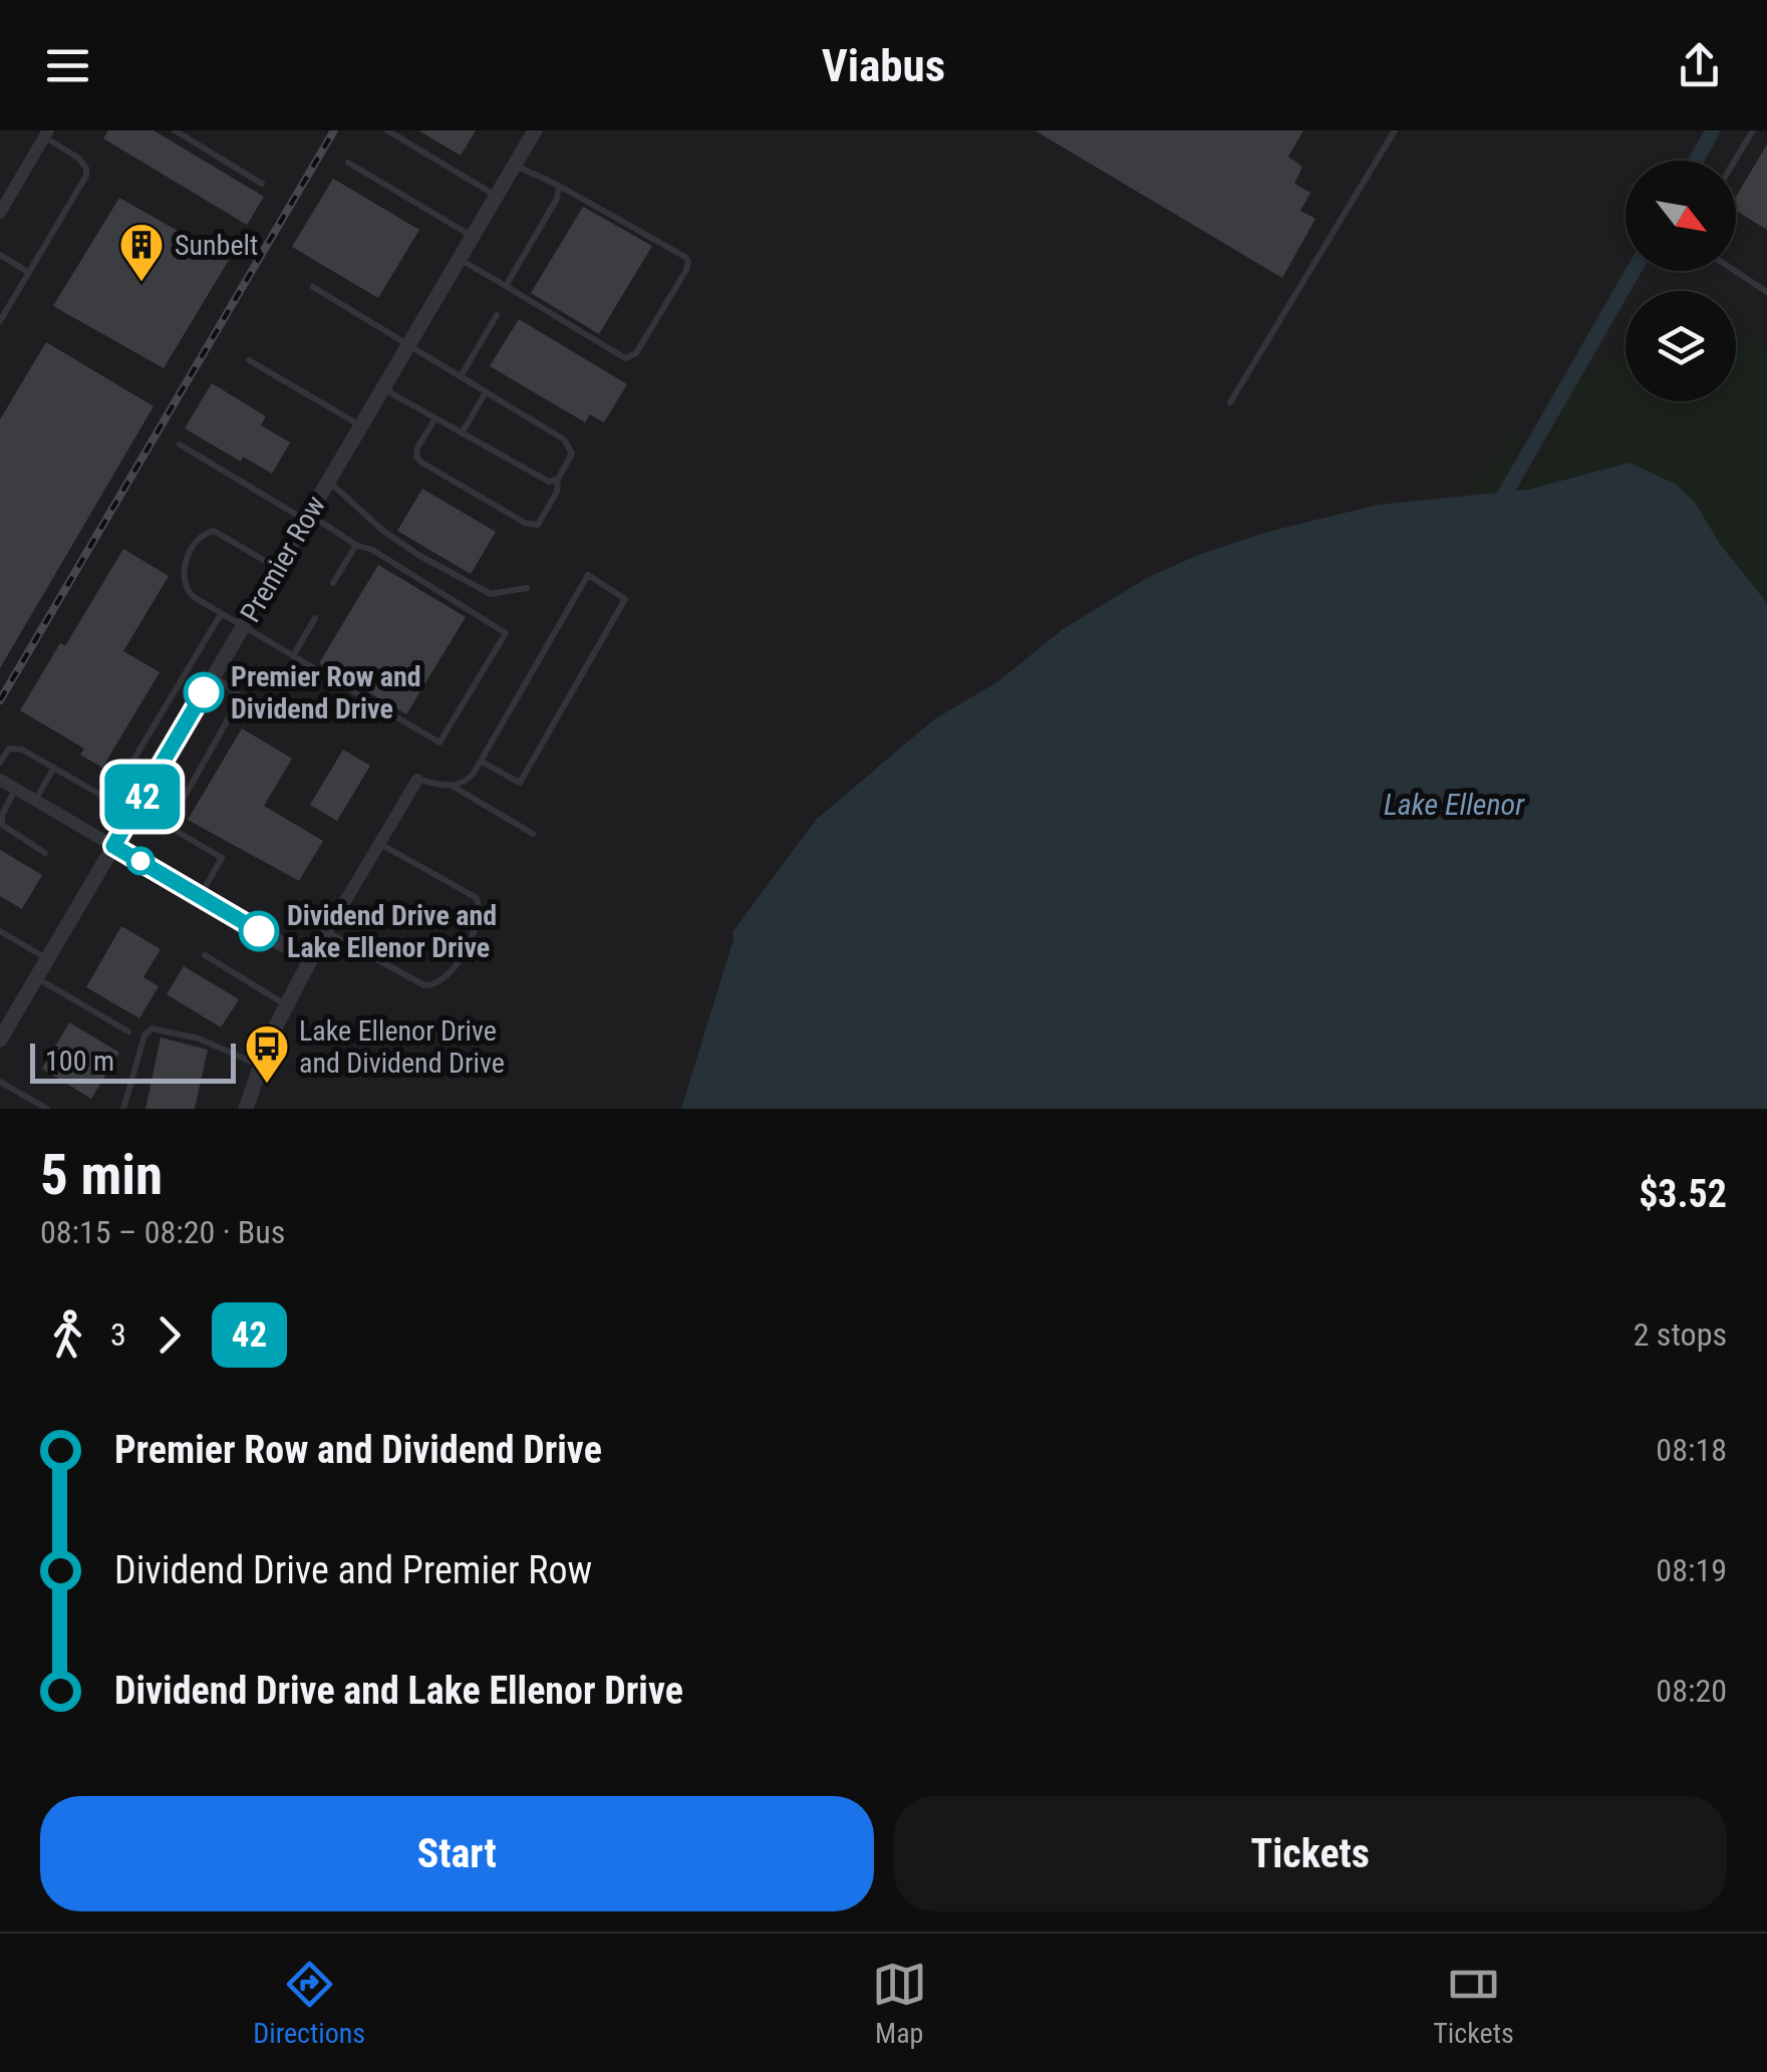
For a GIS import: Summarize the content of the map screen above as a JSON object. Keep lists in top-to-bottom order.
{
  "streets": {
    "street": ["Premier Row"]
  },
  "water": ["Lake Ellenor"],
  "places": {
    "building": ["Sunbelt"],
    "other": ["Premier Row and Dividend Drive", "Dividend Drive and Lake Ellenor Drive"],
    "bus stop": ["Lake Ellenor Drive and Dividend Drive"]
  },
  "lines": ["bus line 42"],
  "scale_bar": "100 m",
  "north": "bottom right",
  "page": {
    "header": "Viabus",
    "on_map": "42",
    "scale": "100 m",
    "heading": ["5 min", "08:15 – 08:20 · Bus", "$3.52"],
    "legs": ["3", "42", "2 stops"],
    "list": [
      {
        "name": "Premier Row and Dividend Drive",
        "value": "08:18"
      },
      {
        "name": "Dividend Drive and Premier Row",
        "value": "08:19"
      },
      {
        "name": "Dividend Drive and Lake Ellenor Drive",
        "value": "08:20"
      }
    ],
    "buttons": ["Start", "Tickets"],
    "tabs": ["Directions", "Map", "Tickets"]
  }
}
